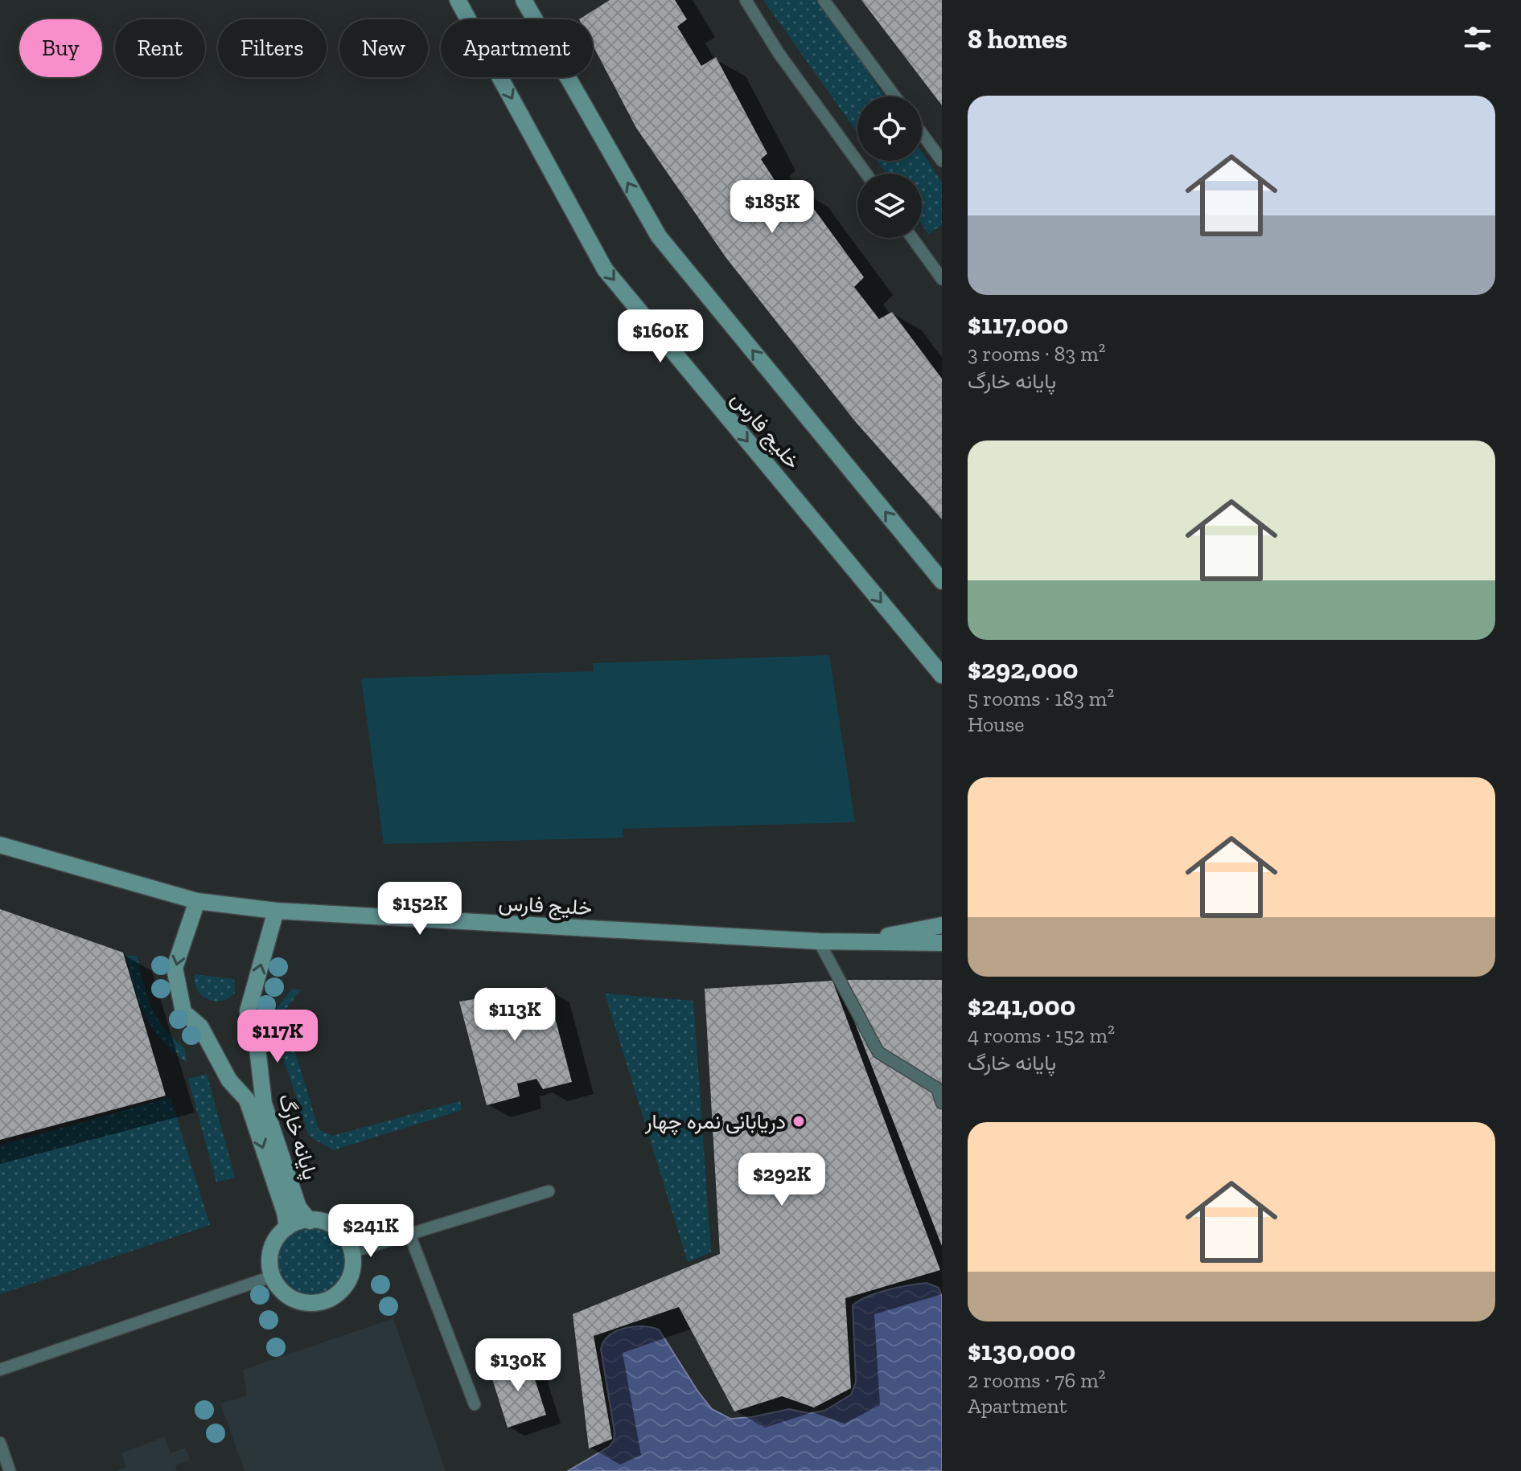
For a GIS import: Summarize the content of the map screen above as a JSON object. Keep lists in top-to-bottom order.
{
  "streets": {
    "main road": ["خلیج فارس", "پایانه خارگ"]
  },
  "crossings": [
    ["خلیج فارس", "پایانه خارگ"]
  ],
  "places": ["دریابانی نمره چهار"],
  "page": {
    "heading": "8 homes",
    "chip": [
      "Buy",
      "Rent",
      "Filters",
      "New",
      "Apartment"
    ],
    "list": [
      {
        "name": "$117,000",
        "note": "3 rooms · 83 m² · پایانه خارگ"
      },
      {
        "name": "$292,000",
        "note": "5 rooms · 183 m² · House"
      },
      {
        "name": "$241,000",
        "note": "4 rooms · 152 m² · پایانه خارگ"
      },
      {
        "name": "$130,000",
        "note": "2 rooms · 76 m² · Apartment"
      }
    ],
    "price": [
      "$185K",
      "$160K",
      "$152K",
      "$113K",
      "$117K",
      "$292K",
      "$241K",
      "$130K"
    ]
  }
}
